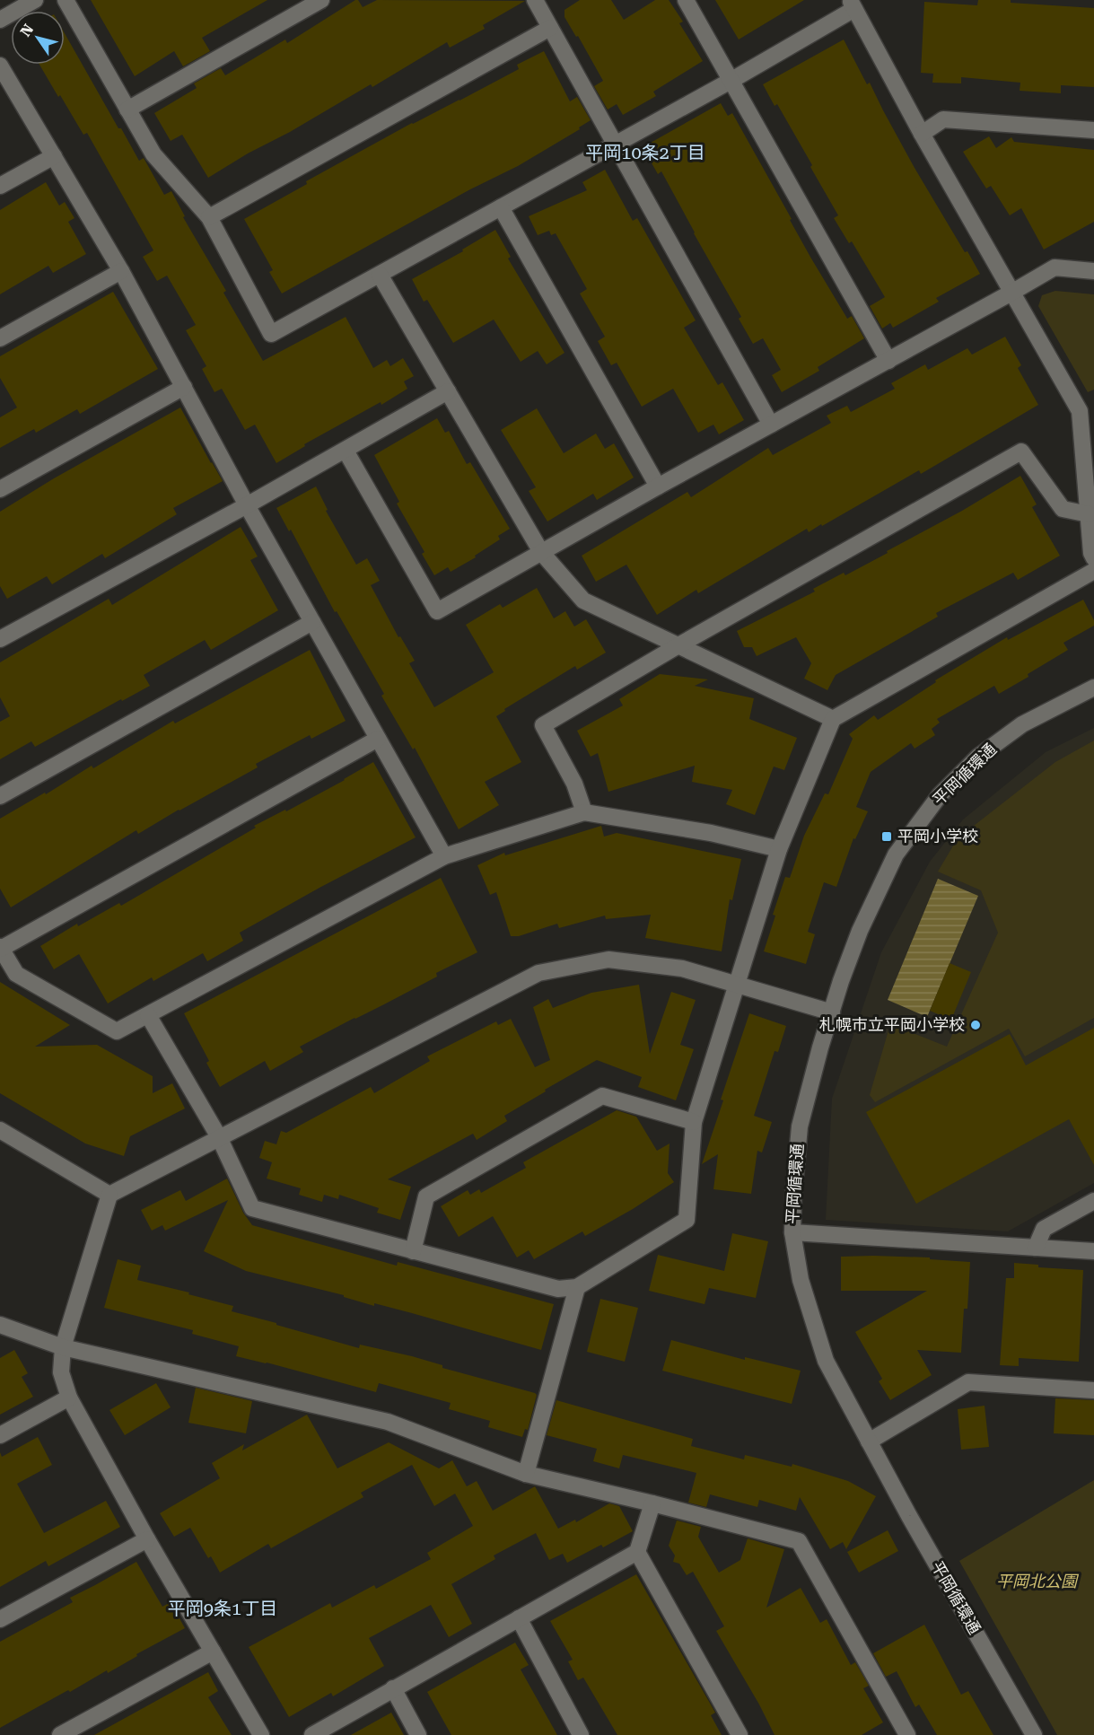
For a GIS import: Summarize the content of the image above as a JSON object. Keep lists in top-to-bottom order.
{
  "streets": {
    "street": ["平岡循環通"]
  },
  "districts": ["平岡10条2丁目", "平岡9条1丁目"],
  "parks": ["平岡北公園"],
  "places": {
    "transit": ["平岡小学校"],
    "other": ["札幌市立平岡小学校"]
  },
  "north": "top left"
}
